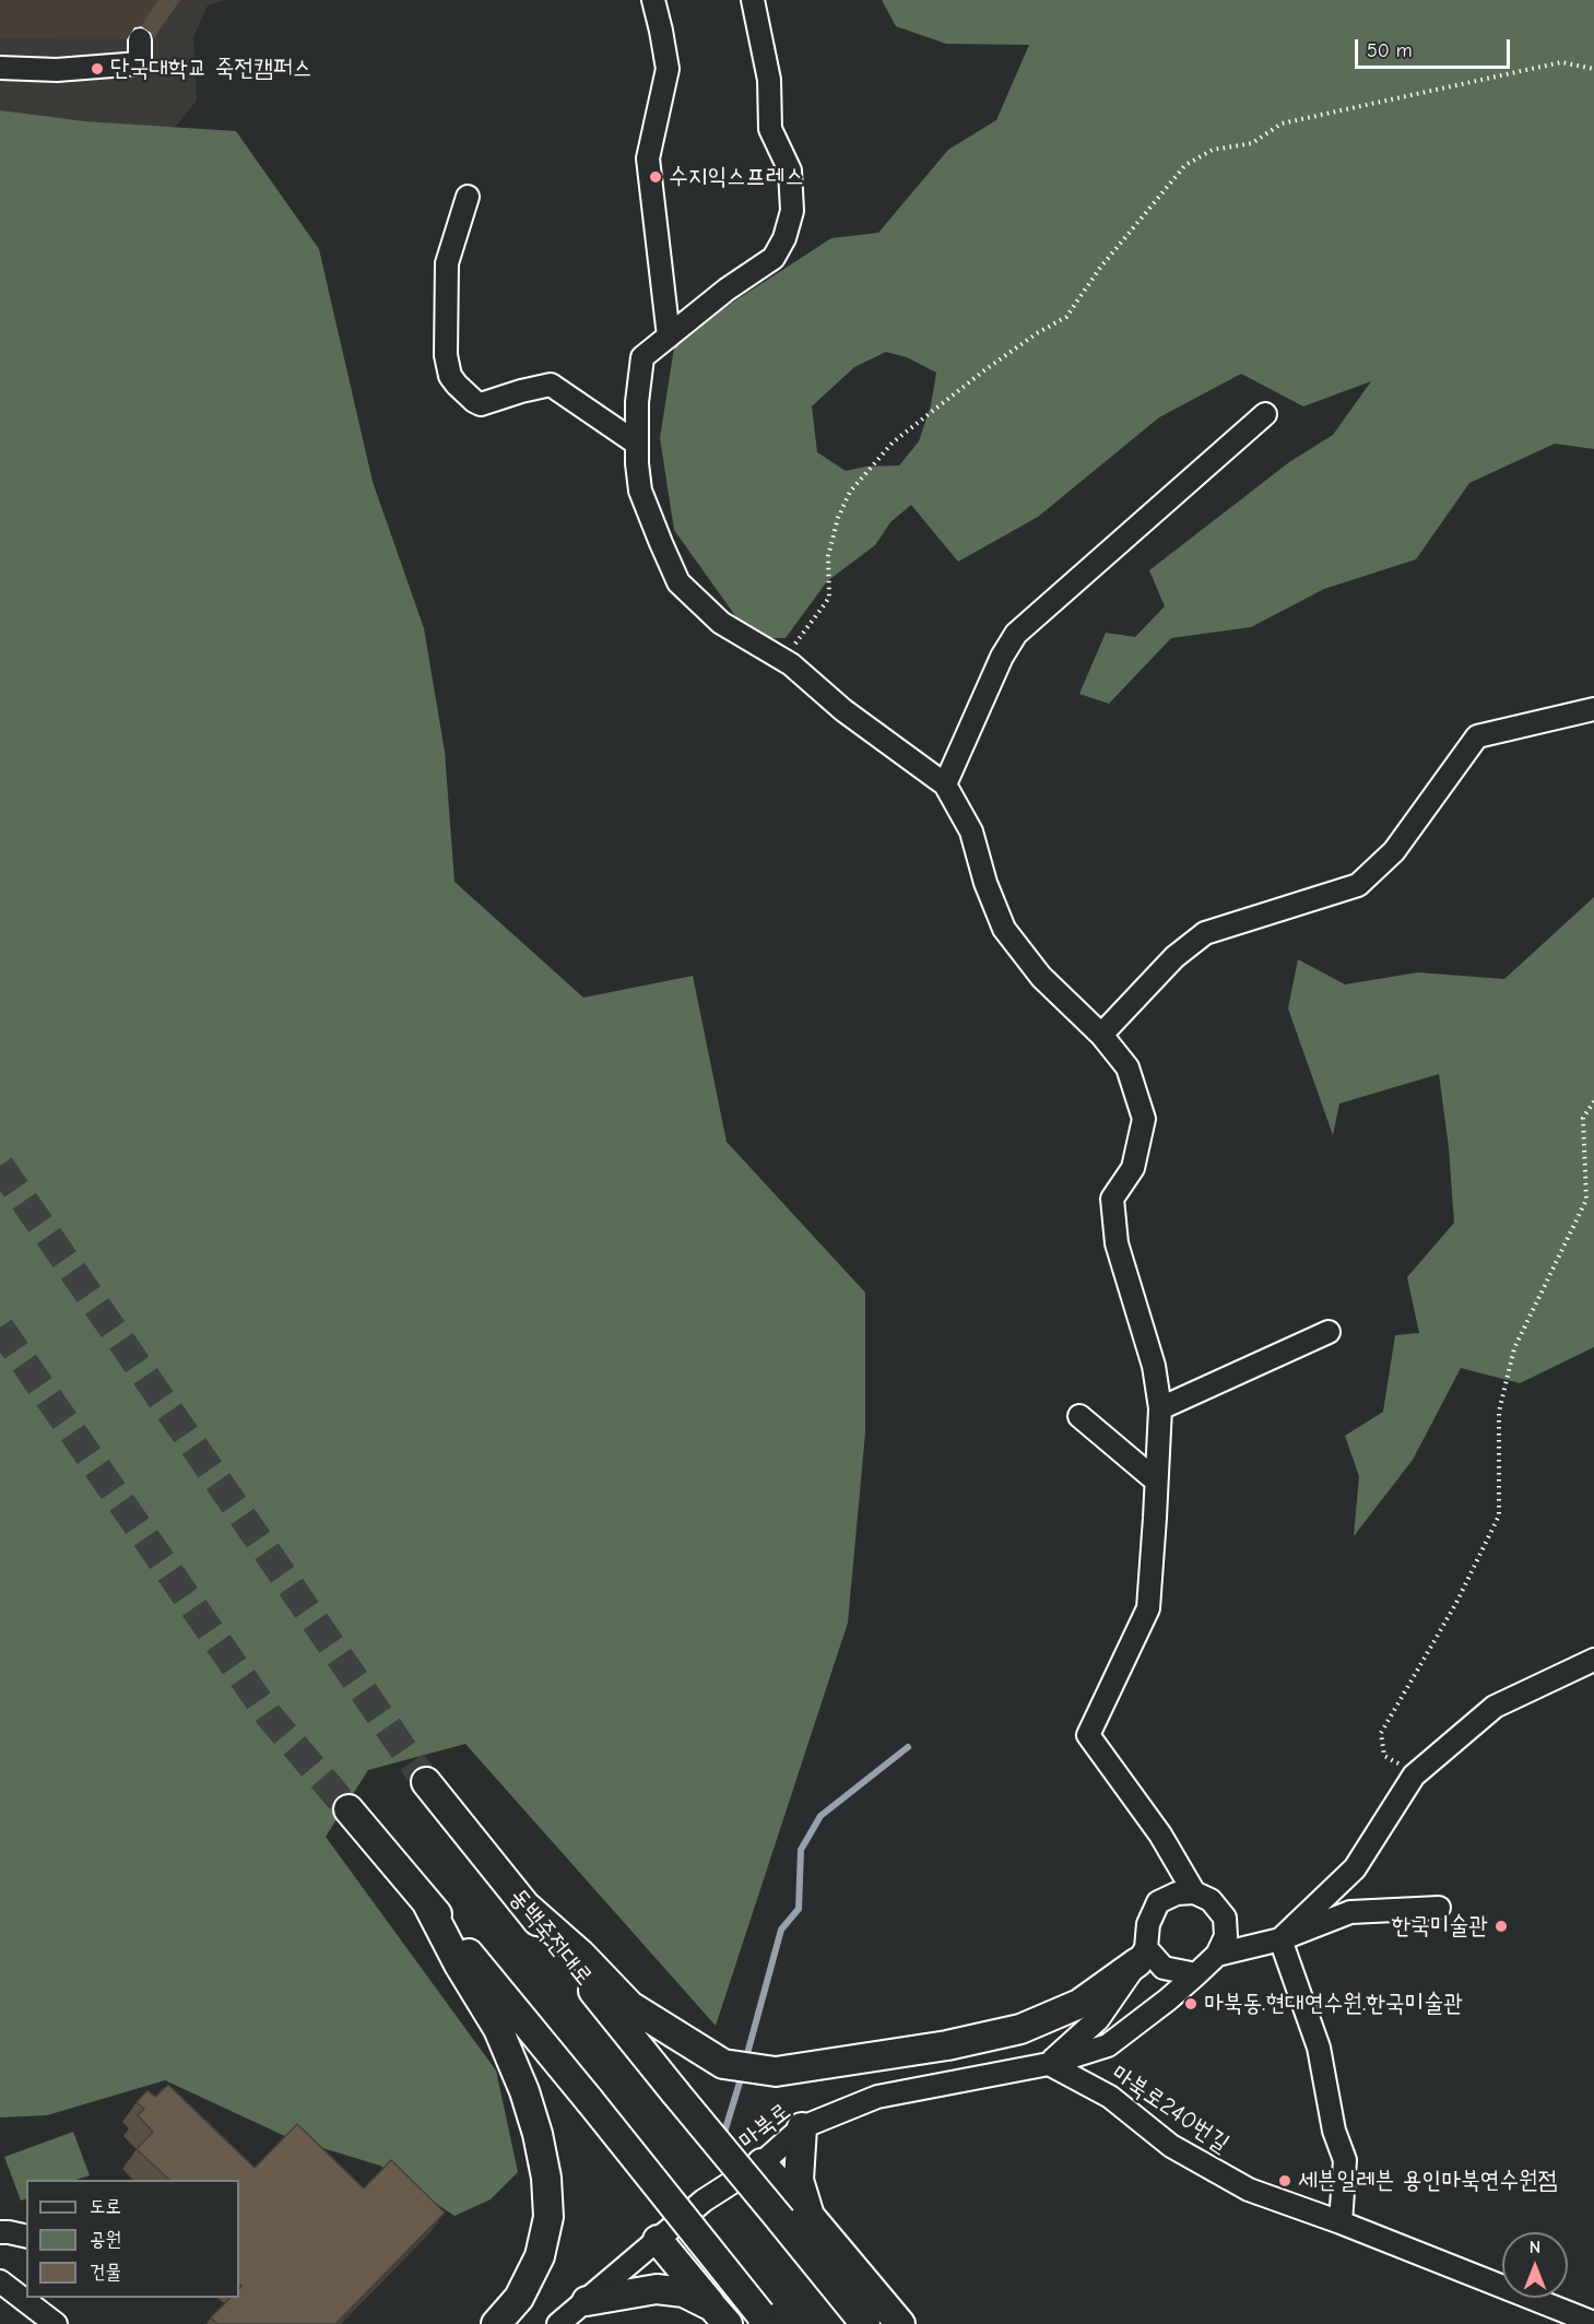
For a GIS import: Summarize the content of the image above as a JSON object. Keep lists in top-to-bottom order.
{
  "streets": {
    "main road": ["동백죽전대로"],
    "street": ["마북로240번길", "마북로"]
  },
  "crossings": [
    ["마북로240번길", "마북로"]
  ],
  "places": [
    "단국대학교 죽전캠퍼스",
    "수지익스프레스",
    "한국미술관",
    "마북동.현대연수원.한국미술관",
    "세븐일레븐 용인마북연수원점"
  ],
  "legend": ["도로", "공원", "건물"],
  "scale_bar": "50 m",
  "north": "top"
}
